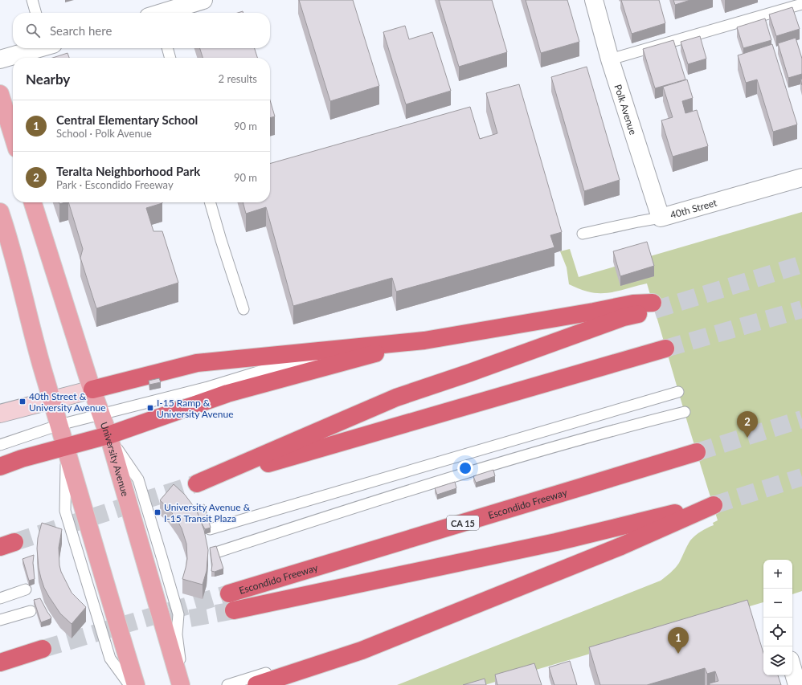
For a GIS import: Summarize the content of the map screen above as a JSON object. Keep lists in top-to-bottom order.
{
  "streets": {
    "highway": ["Escondido Freeway", "CA 15"],
    "main road": ["University Avenue"],
    "street": ["Polk Avenue", "40th Street"]
  },
  "crossings": [
    ["Polk Avenue", "40th Street"]
  ],
  "places": {
    "transit": ["40th Street & University Avenue", "I-15 Ramp & University Avenue", "University Avenue & I-15 Transit Plaza"]
  },
  "page": {
    "search": "Search here",
    "heading": ["Nearby", "2 results"],
    "list": [
      {
        "mark": "1",
        "name": "Central Elementary School",
        "note": "School · Polk Avenue",
        "value": "90 m"
      },
      {
        "mark": "2",
        "name": "Teralta Neighborhood Park",
        "note": "Park · Escondido Freeway",
        "value": "90 m"
      }
    ],
    "pins": ["2", "1"],
    "map_buttons": ["+", "−"]
  }
}
